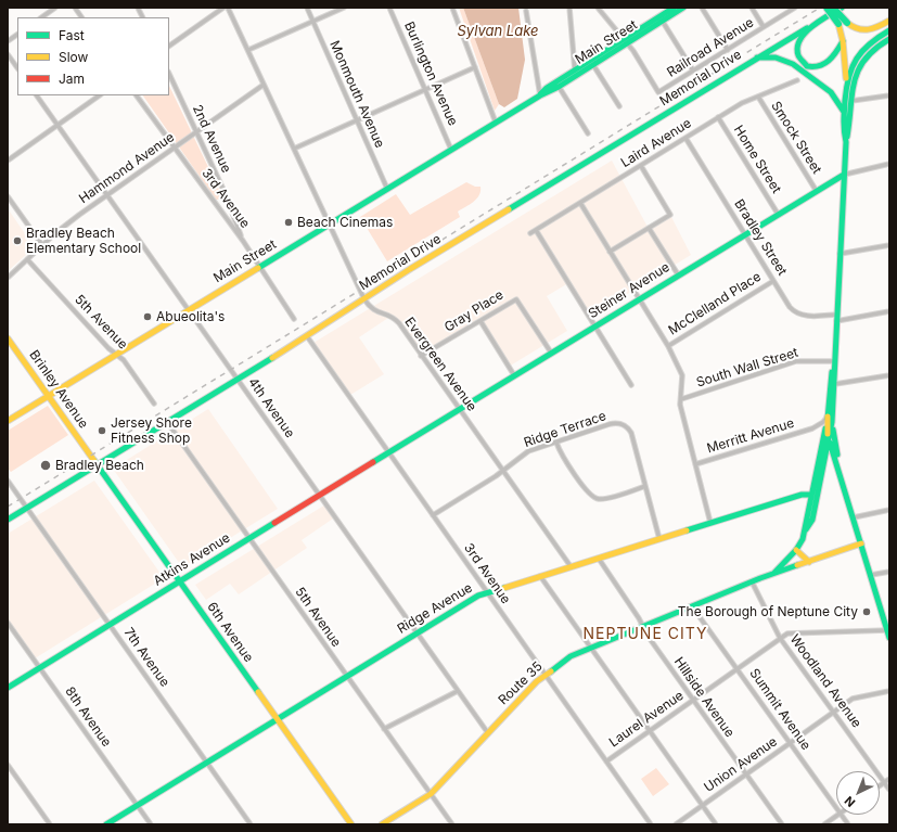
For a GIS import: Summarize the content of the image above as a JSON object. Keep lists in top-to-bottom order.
{
  "streets": {
    "main road": [
      "Main Street",
      "Memorial Drive",
      "Steiner Avenue",
      "Brinley Avenue",
      "Atkins Avenue",
      "Ridge Avenue",
      "6th Avenue",
      "Route 35"
    ],
    "street": [
      "Railroad Avenue",
      "Burlington Avenue",
      "Monmouth Avenue",
      "Smock Street",
      "2nd Avenue",
      "Laird Avenue",
      "Home Street",
      "Hammond Avenue",
      "3rd Avenue",
      "Bradley Street",
      "McClelland Place",
      "Gray Place",
      "5th Avenue",
      "Evergreen Avenue",
      "South Wall Street",
      "4th Avenue",
      "Ridge Terrace",
      "Merritt Avenue",
      "7th Avenue",
      "Woodland Avenue",
      "Hillside Avenue",
      "Summit Avenue",
      "8th Avenue",
      "Laurel Avenue",
      "Union Avenue"
    ]
  },
  "crossings": [
    ["Main Street", "Railroad Avenue"],
    ["Main Street", "Burlington Avenue"],
    ["Main Street", "Monmouth Avenue"],
    ["Main Street", "3rd Avenue"],
    ["Main Street", "5th Avenue"],
    ["Main Street", "Evergreen Avenue"],
    ["Main Street", "Brinley Avenue"],
    ["Main Street", "4th Avenue"],
    ["Memorial Drive", "3rd Avenue"],
    ["Memorial Drive", "5th Avenue"],
    ["Memorial Drive", "Evergreen Avenue"],
    ["Memorial Drive", "4th Avenue"],
    ["Memorial Drive", "6th Avenue"],
    ["Memorial Drive", "7th Avenue"],
    ["Smock Street", "Laird Avenue"],
    ["Smock Street", "Steiner Avenue"],
    ["2nd Avenue", "Hammond Avenue"],
    ["2nd Avenue", "3rd Avenue"],
    ["Laird Avenue", "Home Street"],
    ["Laird Avenue", "Bradley Street"],
    ["Home Street", "Steiner Avenue"],
    ["Hammond Avenue", "3rd Avenue"],
    ["Hammond Avenue", "5th Avenue"],
    ["Hammond Avenue", "Evergreen Avenue"],
    ["Hammond Avenue", "4th Avenue"],
    ["3rd Avenue", "Steiner Avenue"],
    ["3rd Avenue", "Ridge Terrace"],
    ["3rd Avenue", "Atkins Avenue"],
    ["3rd Avenue", "Ridge Avenue"],
    ["3rd Avenue", "Route 35"],
    ["3rd Avenue", "Laurel Avenue"],
    ["Bradley Street", "Steiner Avenue"],
    ["Bradley Street", "McClelland Place"],
    ["Steiner Avenue", "Gray Place"],
    ["Steiner Avenue", "Evergreen Avenue"],
    ["Steiner Avenue", "Atkins Avenue"],
    ["Gray Place", "Evergreen Avenue"],
    ["5th Avenue", "Atkins Avenue"],
    ["5th Avenue", "Ridge Avenue"],
    ["5th Avenue", "Route 35"],
    ["Evergreen Avenue", "Ridge Terrace"],
    ["Evergreen Avenue", "Ridge Avenue"],
    ["Brinley Avenue", "6th Avenue"],
    ["4th Avenue", "Atkins Avenue"],
    ["4th Avenue", "Ridge Avenue"],
    ["4th Avenue", "Route 35"],
    ["Ridge Terrace", "Ridge Avenue"],
    ["Atkins Avenue", "6th Avenue"],
    ["Atkins Avenue", "7th Avenue"],
    ["Atkins Avenue", "8th Avenue"],
    ["Ridge Avenue", "6th Avenue"],
    ["Ridge Avenue", "7th Avenue"],
    ["Ridge Avenue", "Hillside Avenue"],
    ["Ridge Avenue", "8th Avenue"],
    ["Woodland Avenue", "Route 35"],
    ["Woodland Avenue", "Laurel Avenue"],
    ["Woodland Avenue", "Union Avenue"],
    ["Route 35", "Hillside Avenue"],
    ["Route 35", "Summit Avenue"],
    ["Hillside Avenue", "Laurel Avenue"],
    ["Hillside Avenue", "Union Avenue"],
    ["Summit Avenue", "Laurel Avenue"],
    ["Summit Avenue", "Union Avenue"]
  ],
  "districts": ["NEPTUNE CITY"],
  "water": ["Sylvan Lake"],
  "places": [
    "Beach Cinemas",
    "Bradley Beach Elementary School",
    "Abueolita's",
    "Jersey Shore Fitness Shop",
    "Bradley Beach",
    "The Borough of Neptune City"
  ],
  "legend": ["Fast", "Slow", "Jam"],
  "north": "bottom left"
}
